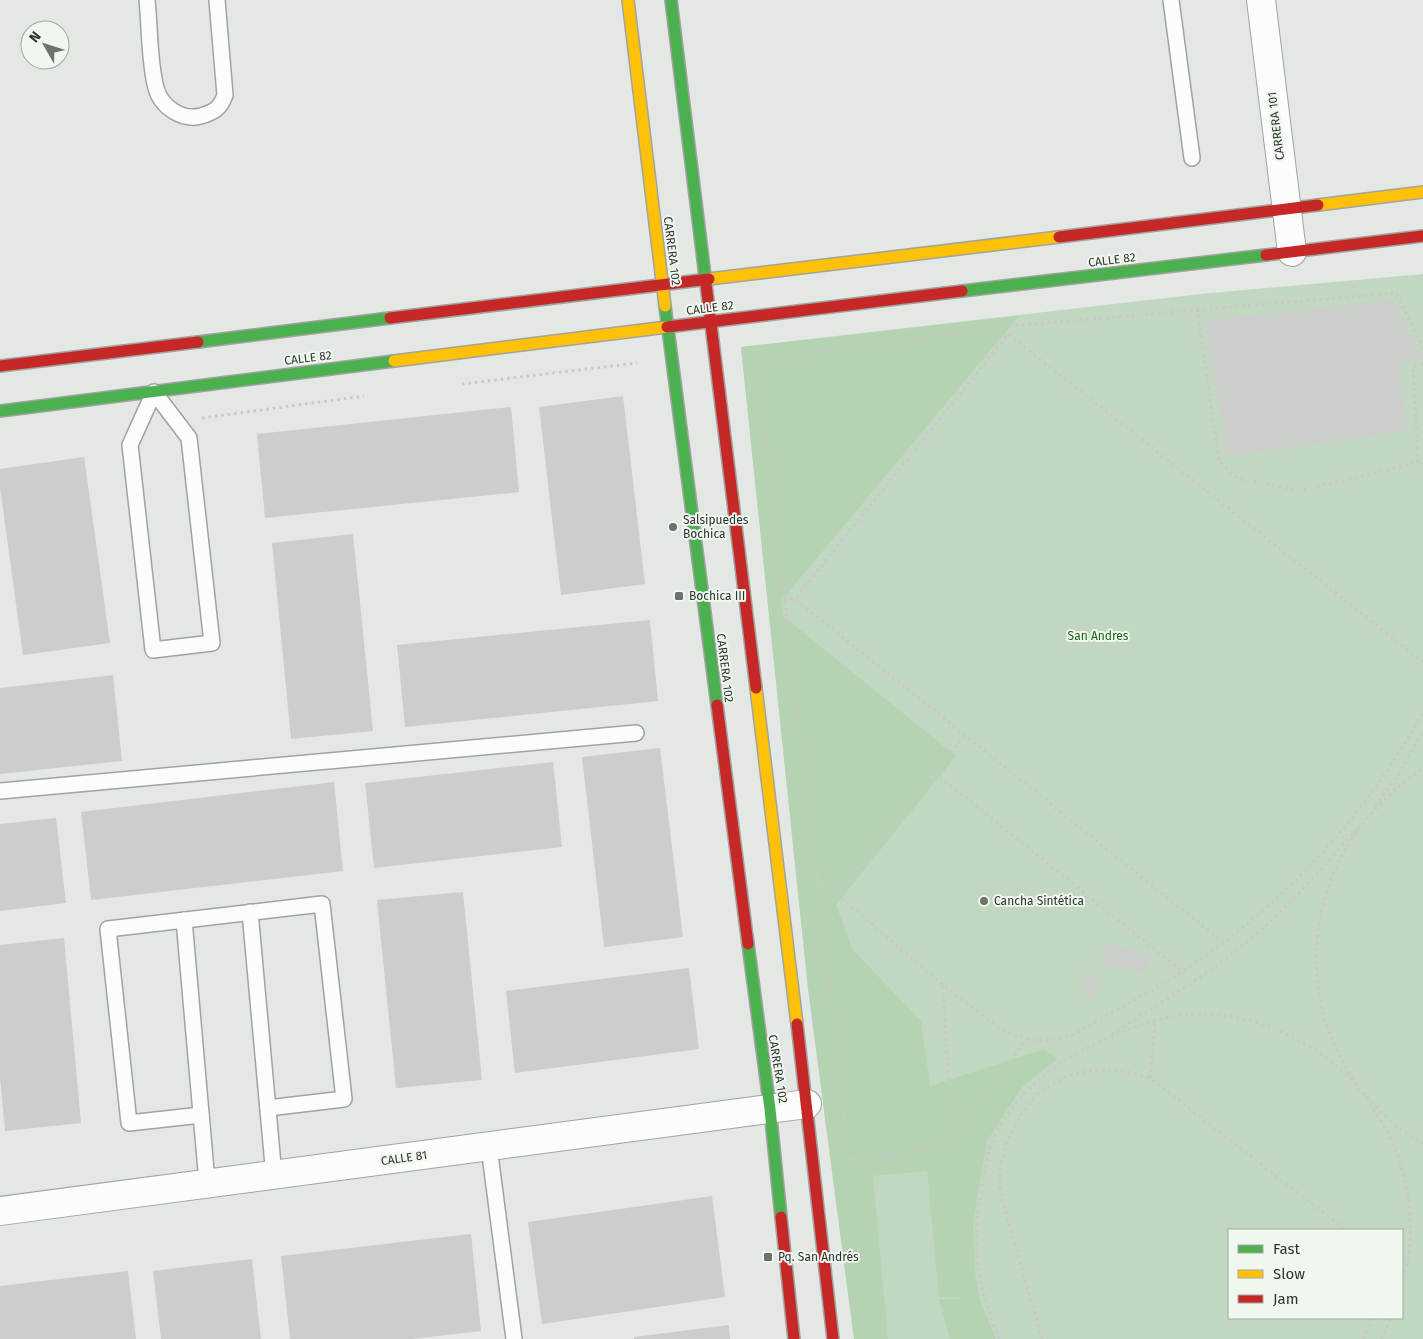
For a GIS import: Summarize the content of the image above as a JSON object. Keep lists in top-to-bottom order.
{
  "streets": {
    "street": [
      "CARRERA 101",
      "CARRERA 102",
      "CALLE 82",
      "CALLE 81"
    ]
  },
  "crossings": [
    ["CARRERA 101", "CALLE 82"],
    ["CARRERA 102", "CALLE 82"],
    ["CARRERA 102", "CALLE 81"]
  ],
  "parks": ["San Andres"],
  "places": {
    "other": ["Salsipuedes Bochica", "Cancha Sintética"],
    "transit": ["Bochica III", "Pq. San Andrés"]
  },
  "legend": ["Fast", "Slow", "Jam"],
  "north": "top left"
}
